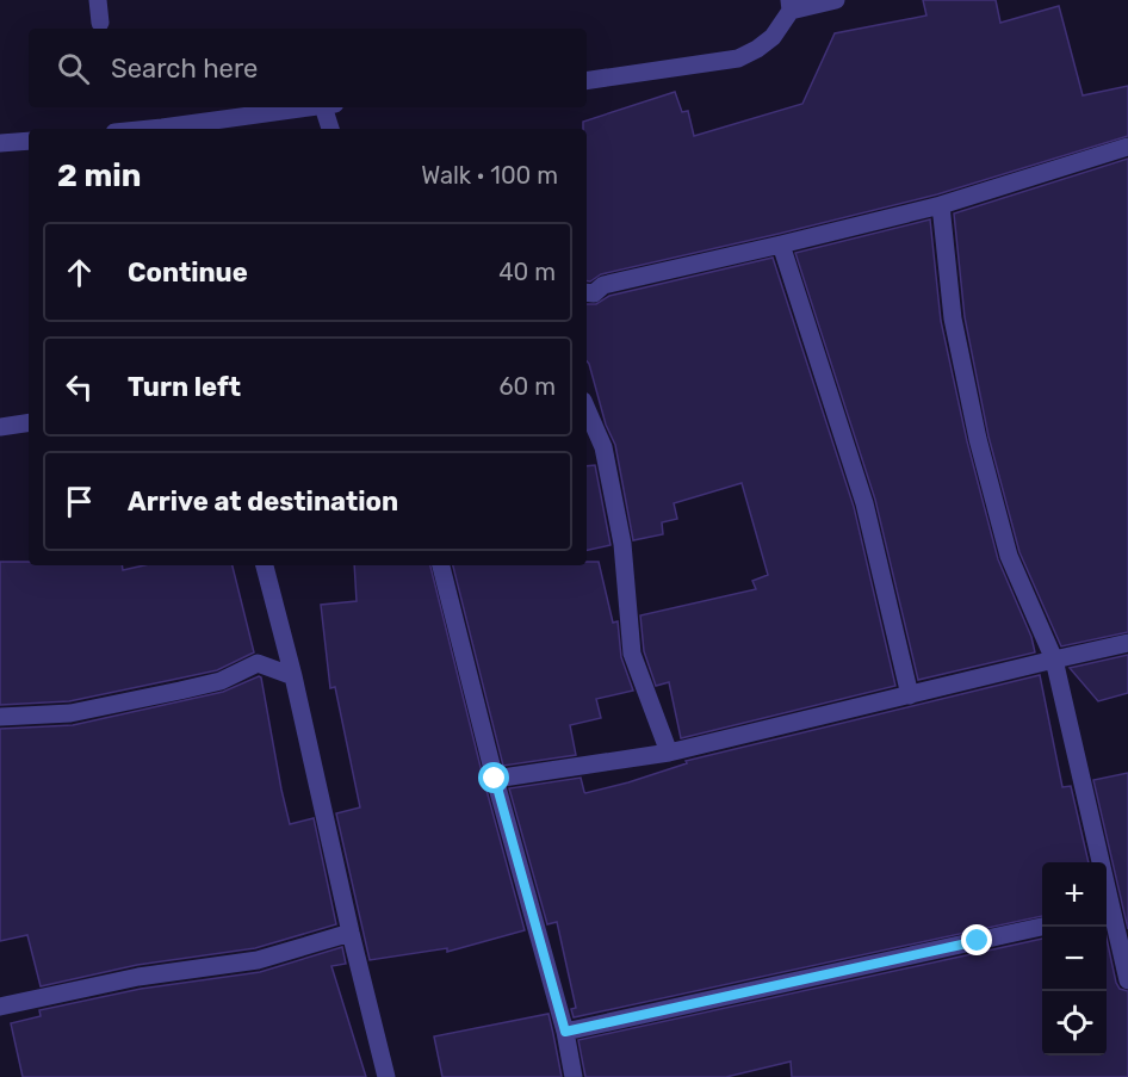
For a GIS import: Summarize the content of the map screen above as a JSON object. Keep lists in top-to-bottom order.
{
  "page": {
    "search": "Search here",
    "heading": ["2 min", "Walk · 100 m"],
    "list": [
      ["Continue", "40 m"],
      ["Turn left", "60 m"],
      "Arrive at destination"
    ],
    "map_buttons": ["+", "−"]
  }
}
